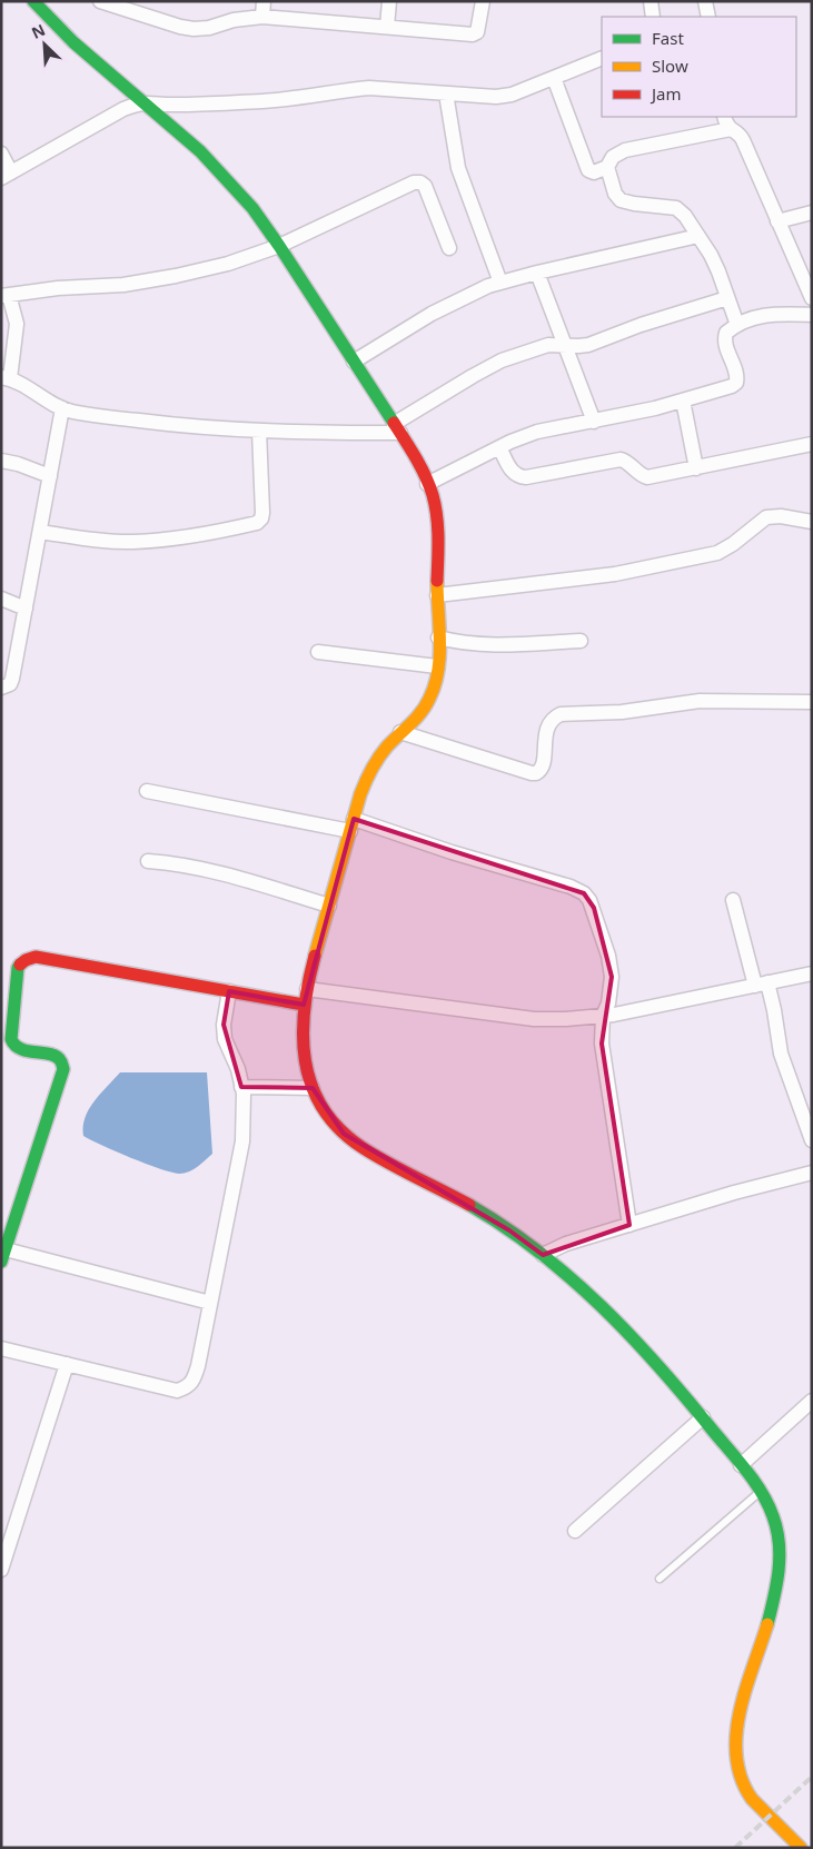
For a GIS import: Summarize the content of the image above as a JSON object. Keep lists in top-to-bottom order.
{
  "legend": ["Fast", "Slow", "Jam"],
  "north": "top left"
}
